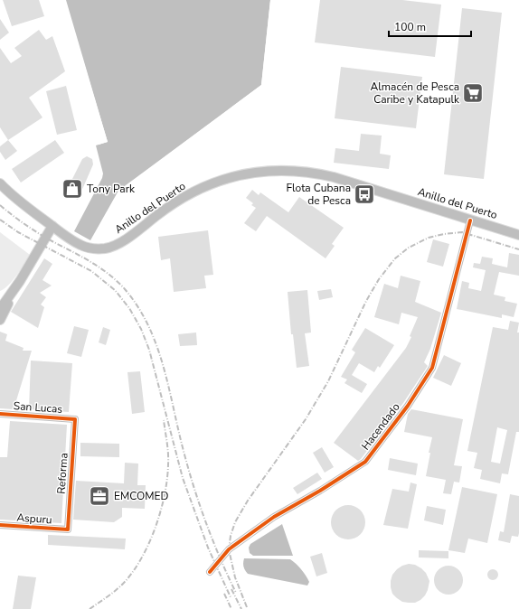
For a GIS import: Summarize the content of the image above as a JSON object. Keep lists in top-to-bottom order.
{
  "streets": {
    "main road": ["Anillo del Puerto"],
    "street": [
      "San Lucas",
      "Hacendado",
      "Reforma",
      "Aspuru"
    ]
  },
  "crossings": [
    ["Anillo del Puerto", "Hacendado"],
    ["San Lucas", "Reforma"],
    ["Reforma", "Aspuru"]
  ],
  "places": {
    "supermarket": ["Almacén de Pesca Caribe y Katapulk"],
    "shop": ["Tony Park"],
    "bus stop": ["Flota Cubana de Pesca"],
    "office": ["EMCOMED"]
  },
  "scale_bar": "100 m"
}
